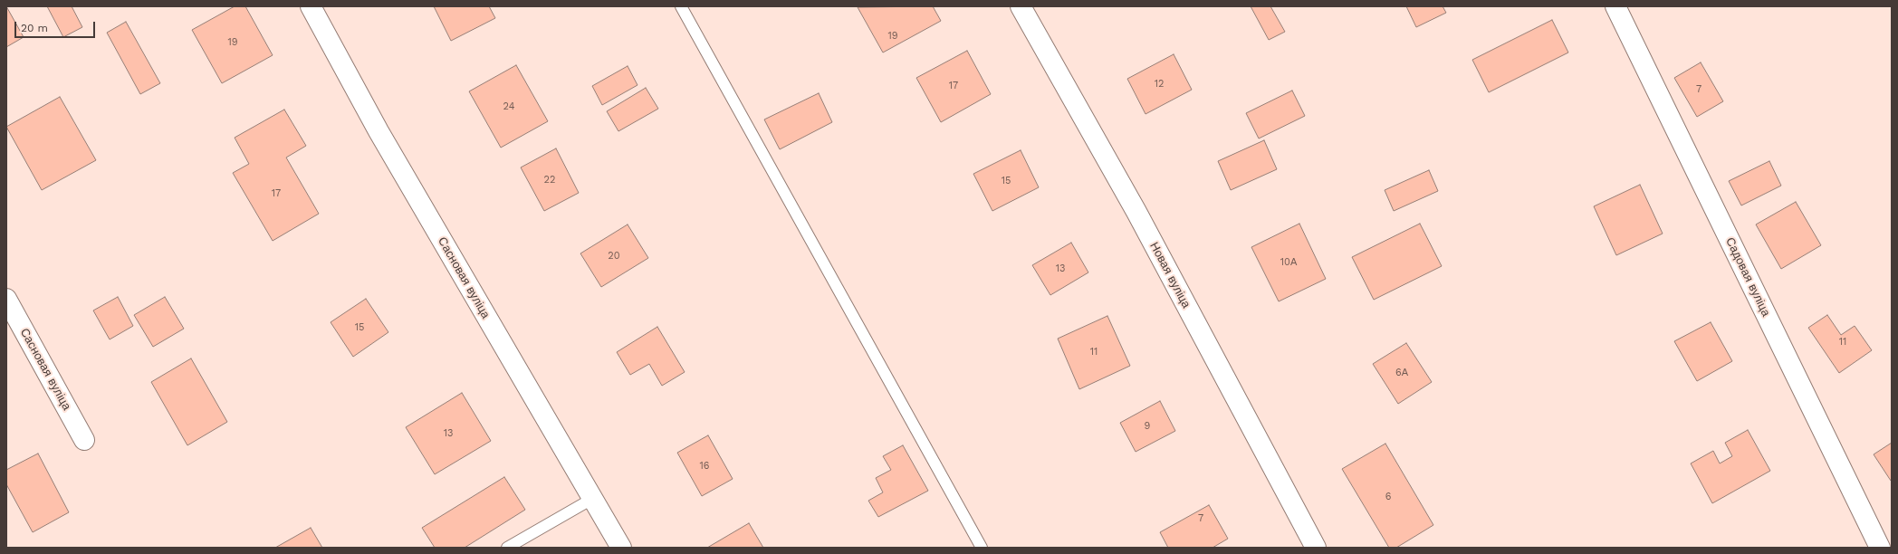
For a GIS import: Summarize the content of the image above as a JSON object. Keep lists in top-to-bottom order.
{
  "streets": {
    "street": ["Новая вуліца", "Садовая вуліца", "Сасновая вуліца"]
  },
  "house_numbers": [
    "19",
    "19",
    "12",
    "17",
    "7",
    "24",
    "22",
    "15",
    "17",
    "20",
    "10А",
    "13",
    "15",
    "11",
    "11",
    "6А",
    "9",
    "13",
    "16",
    "6",
    "7"
  ],
  "scale_bar": "20 m"
}
